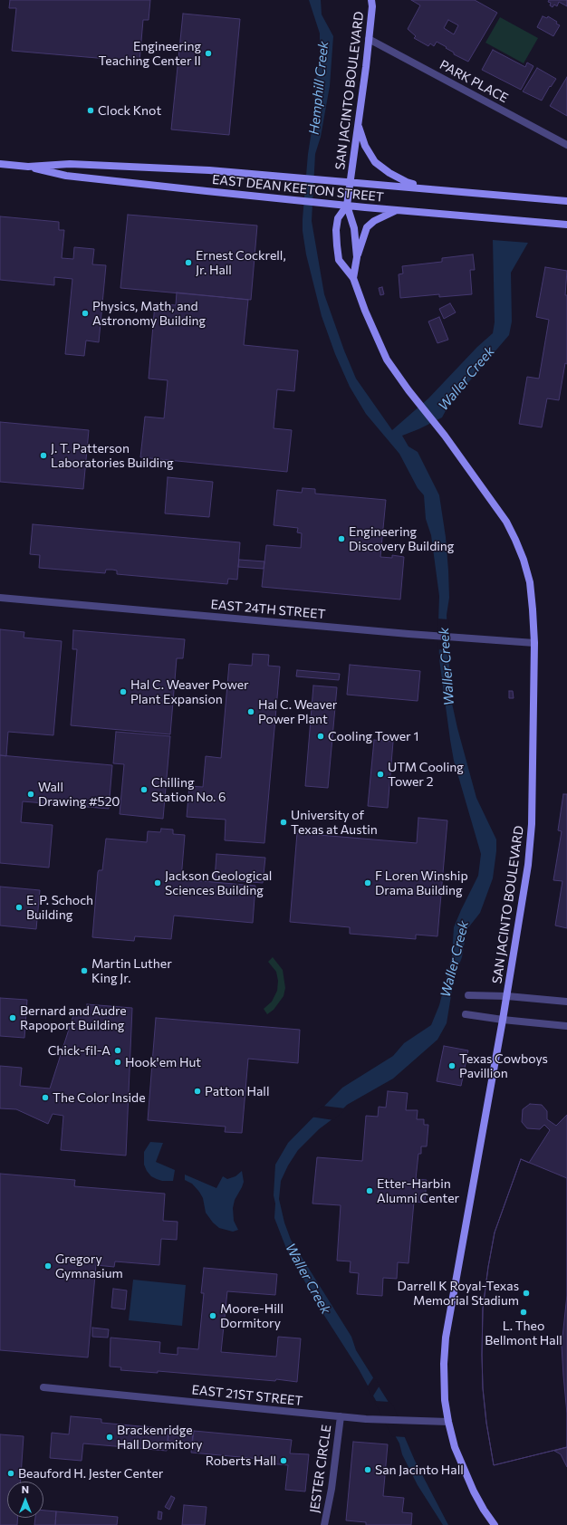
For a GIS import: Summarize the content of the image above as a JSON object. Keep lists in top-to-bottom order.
{
  "streets": {
    "street": [
      "PARK PLACE",
      "SAN JACINTO BOULEVARD",
      "EAST DEAN KEETON STREET",
      "EAST 24TH STREET",
      "EAST 21ST STREET",
      "JESTER CIRCLE"
    ]
  },
  "crossings": [
    ["PARK PLACE", "SAN JACINTO BOULEVARD"],
    ["SAN JACINTO BOULEVARD", "EAST DEAN KEETON STREET"],
    ["SAN JACINTO BOULEVARD", "EAST 24TH STREET"],
    ["SAN JACINTO BOULEVARD", "EAST 21ST STREET"],
    ["EAST 21ST STREET", "JESTER CIRCLE"]
  ],
  "water": ["Hemphill Creek", "Waller Creek"],
  "places": [
    "Engineering Teaching Center II",
    "Clock Knot",
    "Ernest Cockrell, Jr. Hall",
    "Physics, Math, and Astronomy Building",
    "J. T. Patterson Laboratories Building",
    "Engineering Discovery Building",
    "Hal C. Weaver Power Plant Expansion",
    "Hal C. Weaver Power Plant",
    "Cooling Tower 1",
    "UTM Cooling Tower 2",
    "Chilling Station No. 6",
    "Wall Drawing #520",
    "University of Texas at Austin",
    "Jackson Geological Sciences Building",
    "F Loren Winship Drama Building",
    "E. P. Schoch Building",
    "Martin Luther King Jr.",
    "Bernard and Audre Rapoport Building",
    "Chick-fil-A",
    "Hook'em Hut",
    "Texas Cowboys Pavillion",
    "Patton Hall",
    "The Color Inside",
    "Etter-Harbin Alumni Center",
    "Gregory Gymnasium",
    "Darrell K Royal-Texas Memorial Stadium",
    "L. Theo Bellmont Hall",
    "Moore-Hill Dormitory",
    "Brackenridge Hall Dormitory",
    "Roberts Hall",
    "San Jacinto Hall",
    "Beauford H. Jester Center"
  ],
  "north": "top"
}
